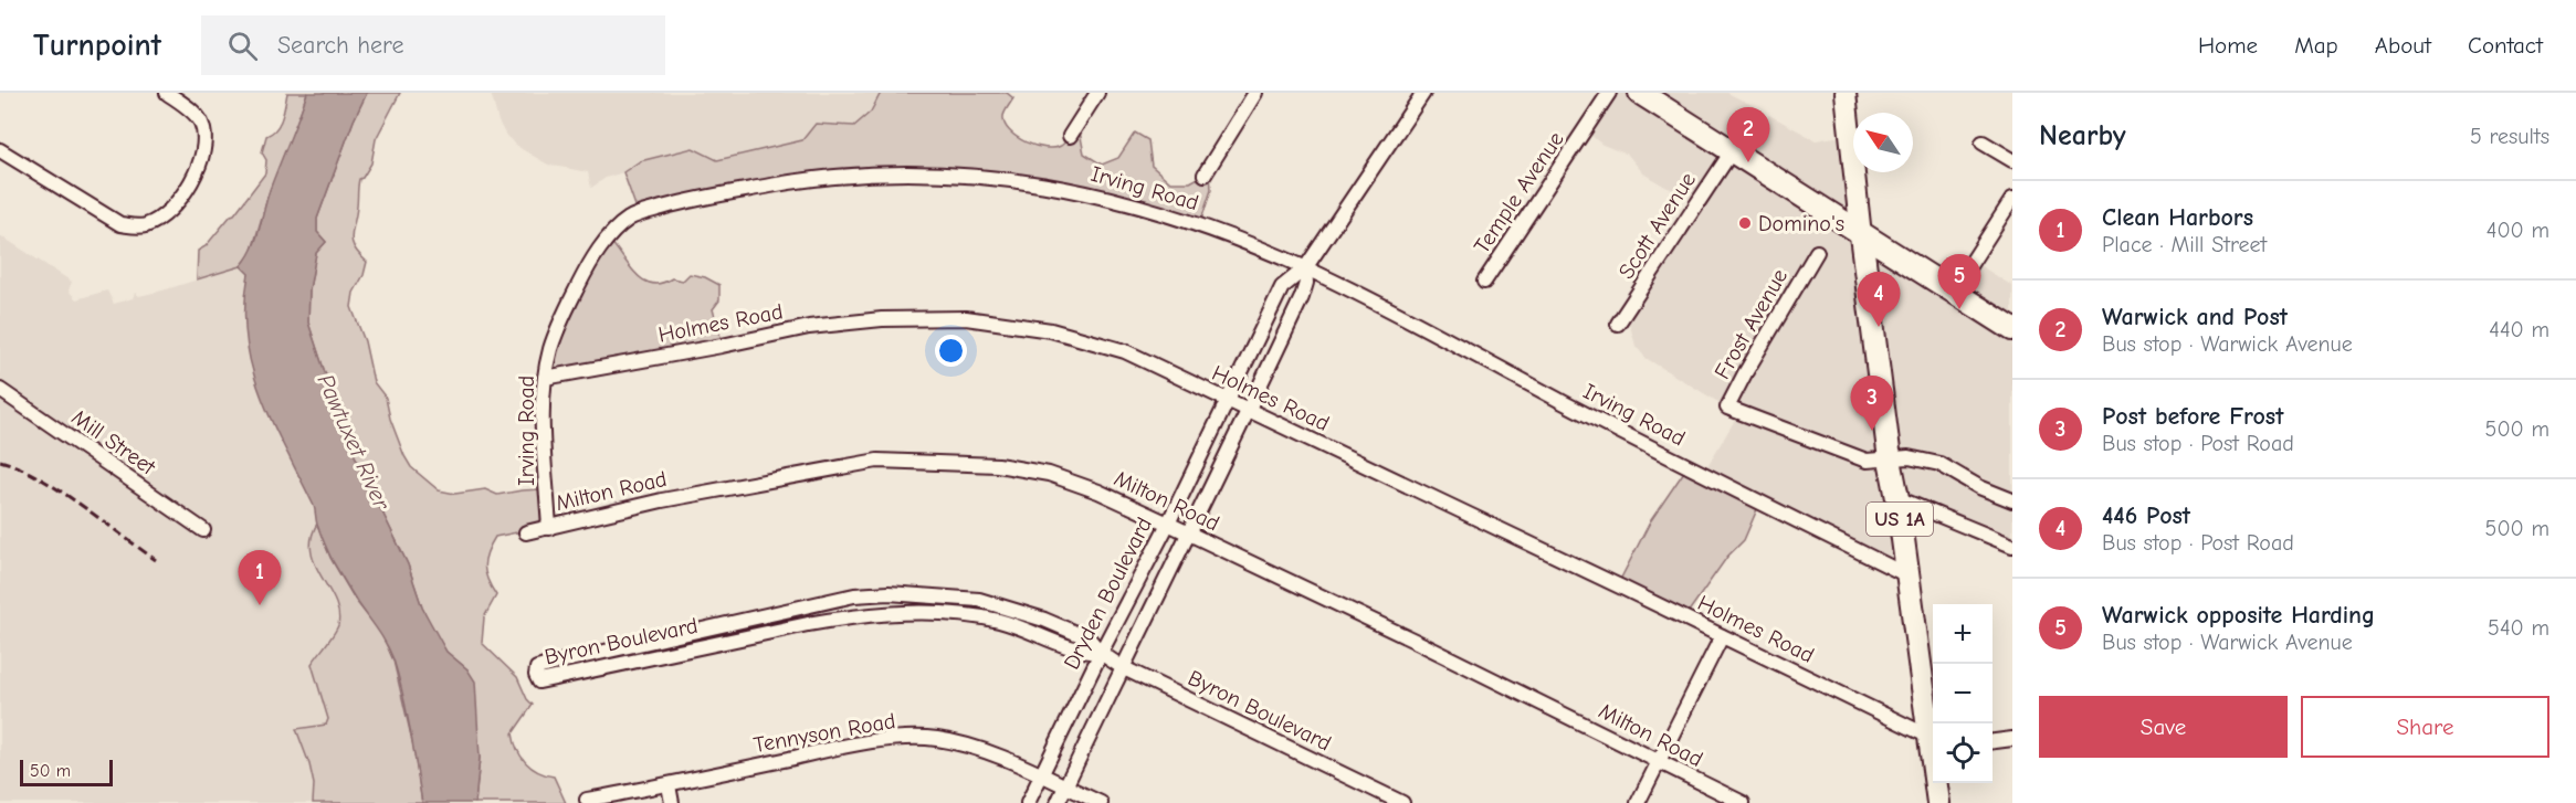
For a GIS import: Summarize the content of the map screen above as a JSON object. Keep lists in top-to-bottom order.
{
  "streets": {
    "main road": ["US 1A"],
    "street": [
      "Irving Road",
      "Temple Avenue",
      "Scott Avenue",
      "Holmes Road",
      "Frost Avenue",
      "Mill Street",
      "Milton Road",
      "Dryden Boulevard",
      "Byron Boulevard",
      "Tennyson Road"
    ]
  },
  "crossings": [
    ["Irving Road", "Holmes Road"],
    ["Irving Road", "Milton Road"],
    ["Irving Road", "US 1A"],
    ["Irving Road", "Dryden Boulevard"],
    ["Holmes Road", "Dryden Boulevard"],
    ["Frost Avenue", "US 1A"],
    ["Milton Road", "Dryden Boulevard"],
    ["Dryden Boulevard", "Byron Boulevard"],
    ["Dryden Boulevard", "Tennyson Road"]
  ],
  "water": ["Pawtuxet River"],
  "places": ["Domino's"],
  "scale_bar": "50 m",
  "north": "top left",
  "page": {
    "header": "Turnpoint",
    "search": "Search here",
    "nav": [
      "Home",
      "Map",
      "About",
      "Contact"
    ],
    "heading": ["Nearby", "5 results"],
    "pins": [
      "2",
      "5",
      "4",
      "3",
      "1"
    ],
    "list": [
      {
        "mark": "1",
        "name": "Clean Harbors",
        "note": "Place · Mill Street",
        "value": "400 m"
      },
      {
        "mark": "2",
        "name": "Warwick and Post",
        "note": "Bus stop · Warwick Avenue",
        "value": "440 m"
      },
      {
        "mark": "3",
        "name": "Post before Frost",
        "note": "Bus stop · Post Road",
        "value": "500 m"
      },
      {
        "mark": "4",
        "name": "446 Post",
        "note": "Bus stop · Post Road",
        "value": "500 m"
      },
      {
        "mark": "5",
        "name": "Warwick opposite Harding",
        "note": "Bus stop · Warwick Avenue",
        "value": "540 m"
      }
    ],
    "map_buttons": ["+", "−"],
    "buttons": ["Save", "Share"],
    "scale": "50 m"
  }
}
